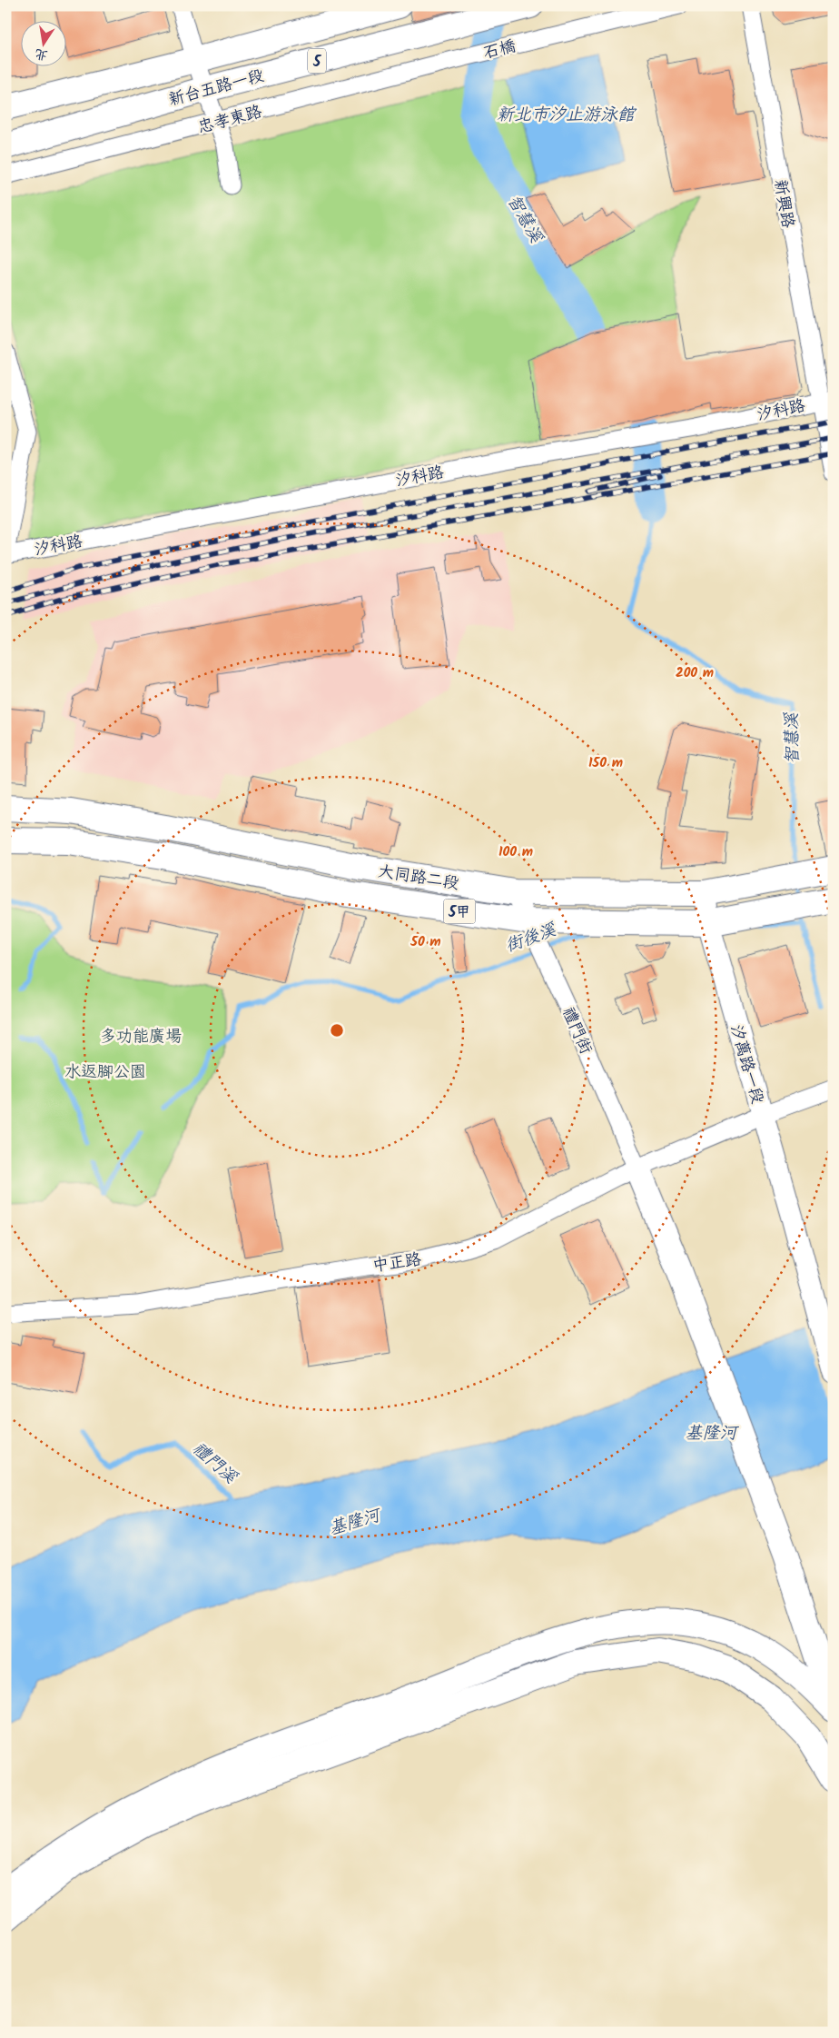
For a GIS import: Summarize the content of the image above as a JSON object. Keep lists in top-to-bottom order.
{
  "streets": {
    "main road": [
      "5",
      "新台五路一段",
      "大同路二段",
      "5甲"
    ],
    "street": [
      "石橋",
      "忠孝東路",
      "新興路",
      "汐科路",
      "禮門街",
      "汐萬路一段",
      "中正路"
    ]
  },
  "crossings": [
    ["石橋", "忠孝東路"],
    ["新興路", "汐科路"],
    ["大同路二段", "禮門街"],
    ["大同路二段", "汐萬路一段"],
    ["禮門街", "中正路"],
    ["汐萬路一段", "中正路"]
  ],
  "water": [
    "新北市汐止游泳館",
    "智慧溪",
    "街後溪",
    "基隆河",
    "禮門溪"
  ],
  "parks": ["多功能廣場", "水返腳公園"],
  "north": "bottom",
  "rings": [
    "200 m",
    "150 m",
    "100 m",
    "50 m"
  ]
}
